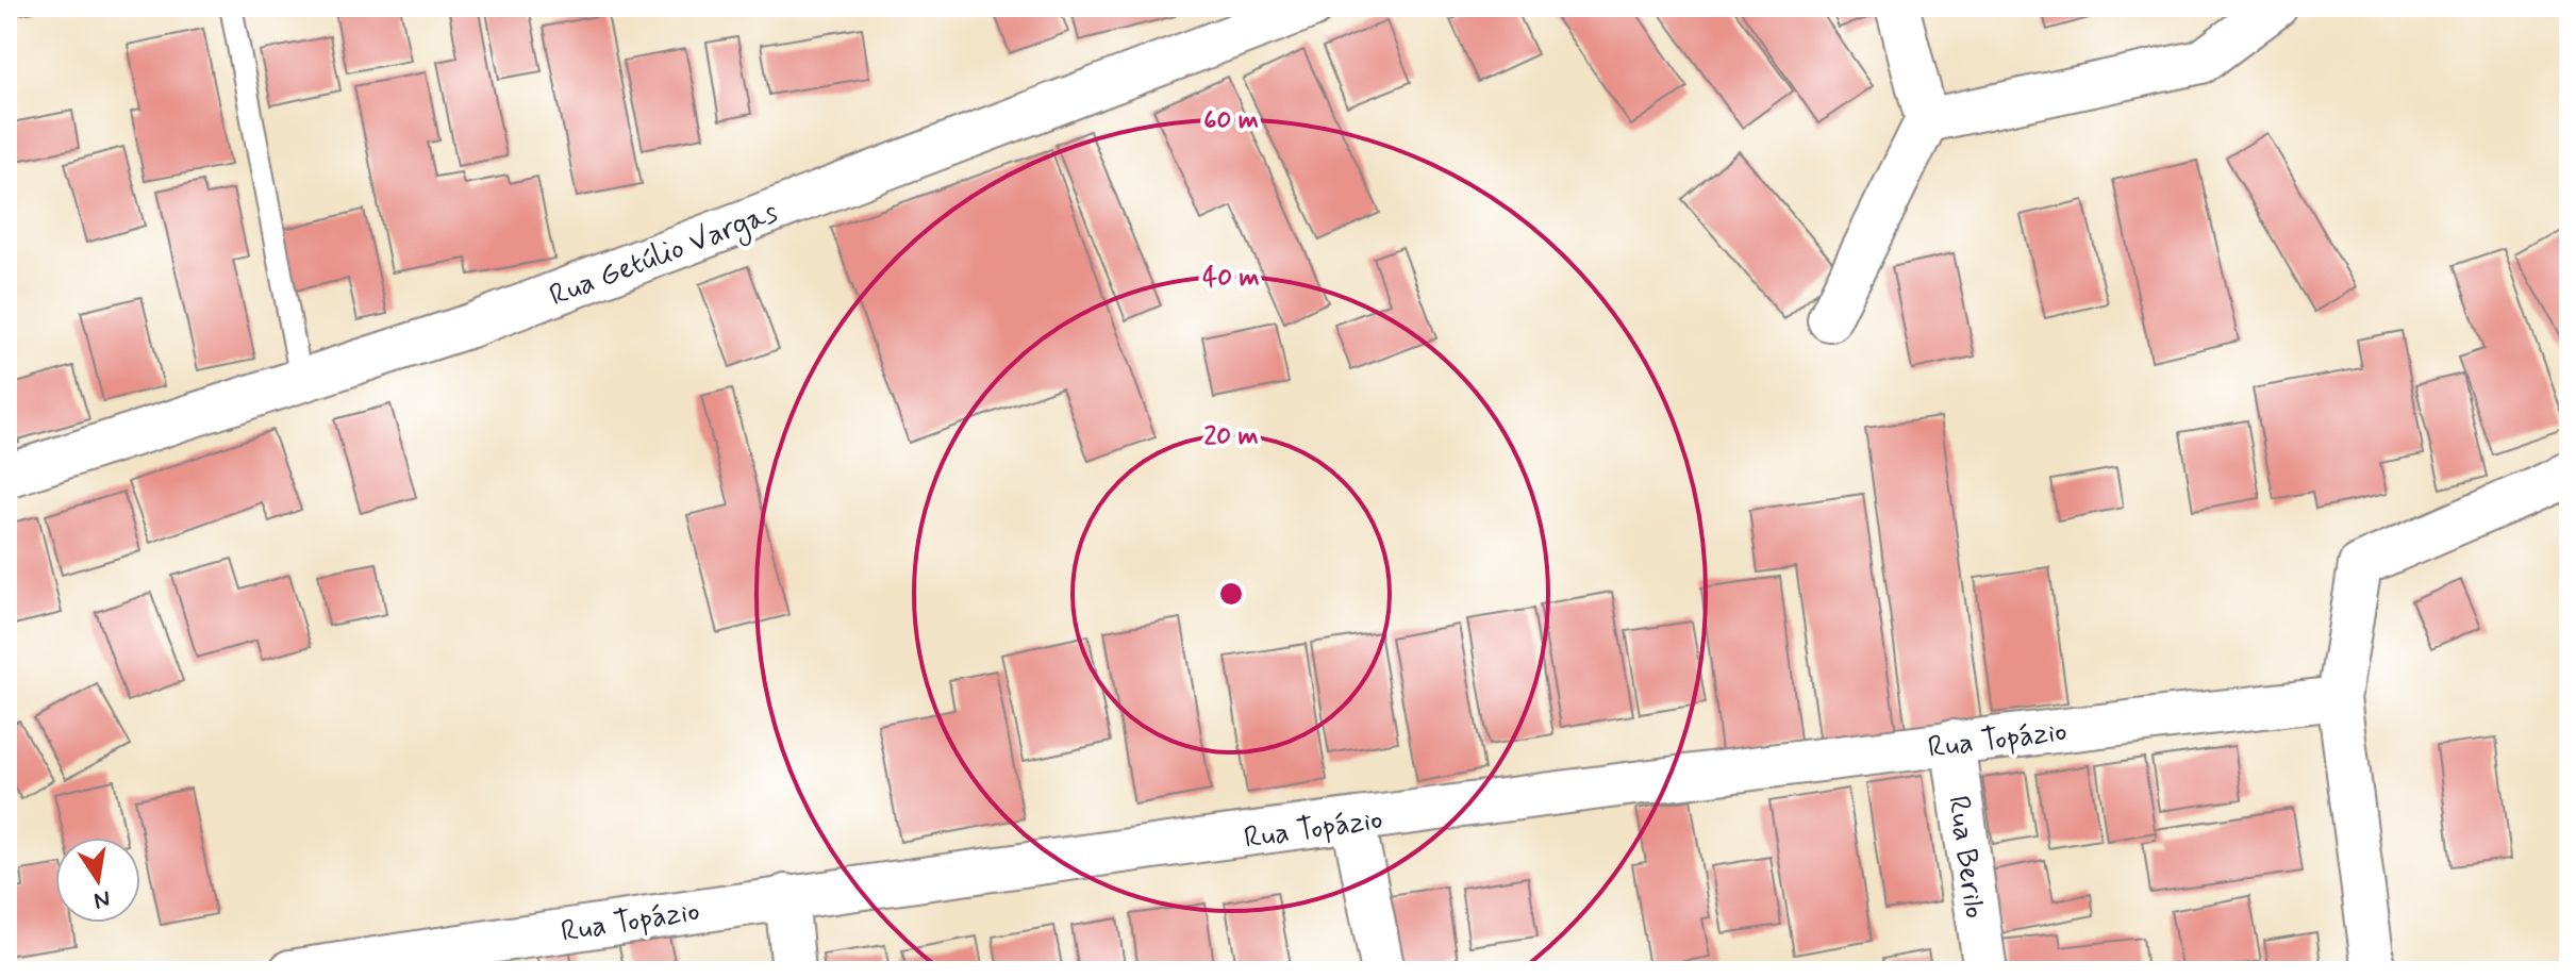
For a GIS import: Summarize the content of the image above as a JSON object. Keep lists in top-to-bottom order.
{
  "streets": {
    "street": ["Rua Getúlio Vargas", "Rua Topázio", "Rua Berilo"]
  },
  "crossings": [
    ["Rua Topázio", "Rua Berilo"]
  ],
  "north": "bottom",
  "rings": ["60 m", "40 m", "20 m"]
}
